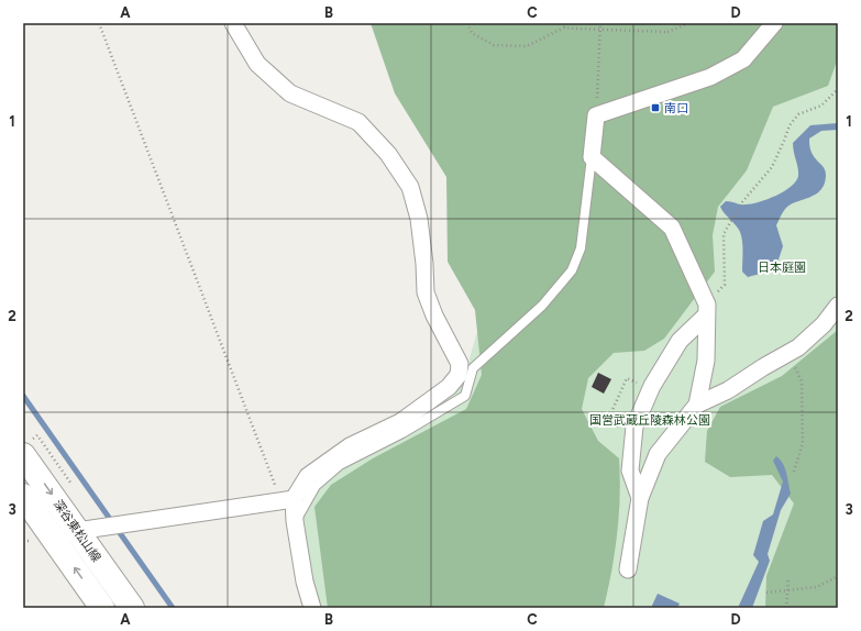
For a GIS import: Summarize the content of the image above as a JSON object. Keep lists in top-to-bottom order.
{
  "streets": {
    "main road": ["深谷東松山線"]
  },
  "parks": ["日本庭園", "国営武蔵丘陵森林公園"],
  "places": {
    "transit": ["南口"]
  },
  "grid": {
    "columns": [
      "A",
      "B",
      "C",
      "D"
    ],
    "rows": ["1", "2", "3"]
  }
}
